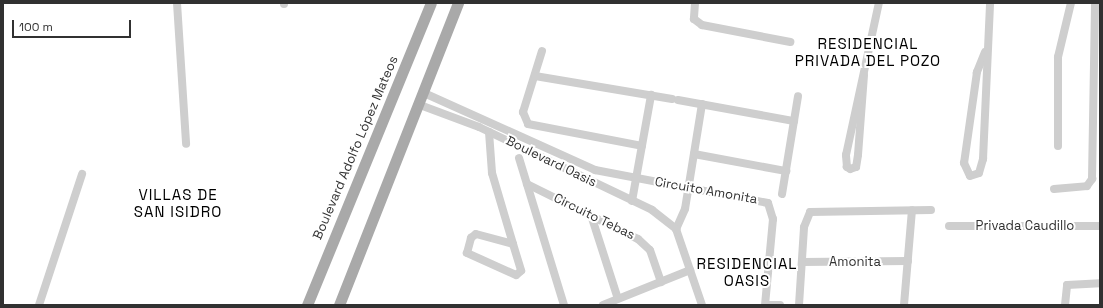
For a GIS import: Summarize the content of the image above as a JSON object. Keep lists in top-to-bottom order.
{
  "streets": {
    "main road": ["Boulevard Adolfo López Mateos"],
    "street": [
      "Boulevard Oasis",
      "Circuito Amonita",
      "Circuito Tebas",
      "Privada Caudillo",
      "Amonita"
    ]
  },
  "crossings": [
    ["Boulevard Oasis", "Circuito Amonita"]
  ],
  "districts": ["RESIDENCIAL PRIVADA DEL POZO", "VILLAS DE SAN ISIDRO", "RESIDENCIAL OASIS"],
  "scale_bar": "100 m"
}
